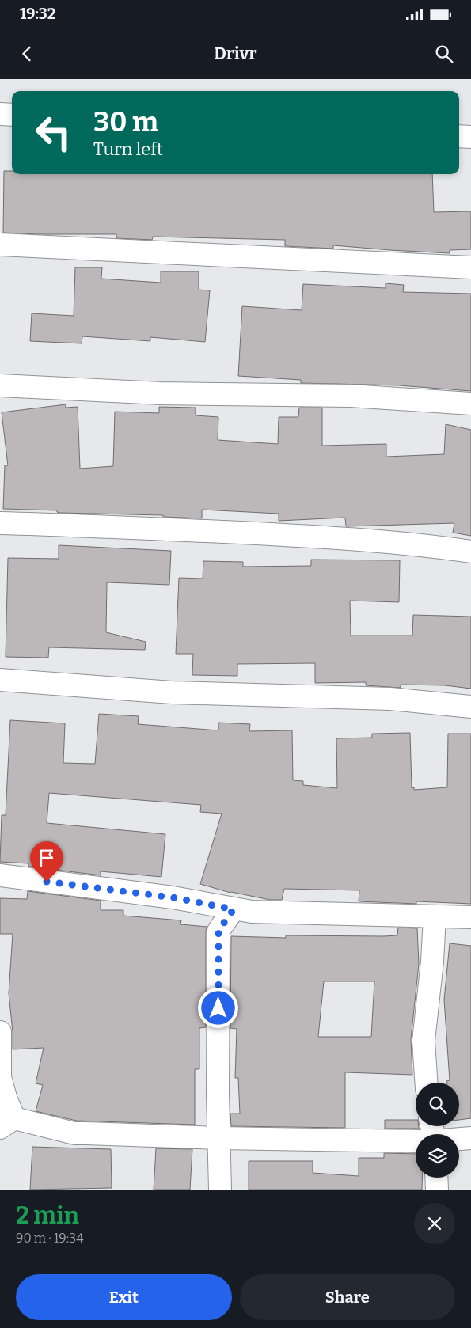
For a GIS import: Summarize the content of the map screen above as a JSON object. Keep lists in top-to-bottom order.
{
  "page": {
    "status": "19:32",
    "header": "Drivr",
    "turn": ["30 m", "Turn left"],
    "heading": ["2 min", "90 m · 19:34"],
    "buttons": ["Exit", "Share"]
  }
}
